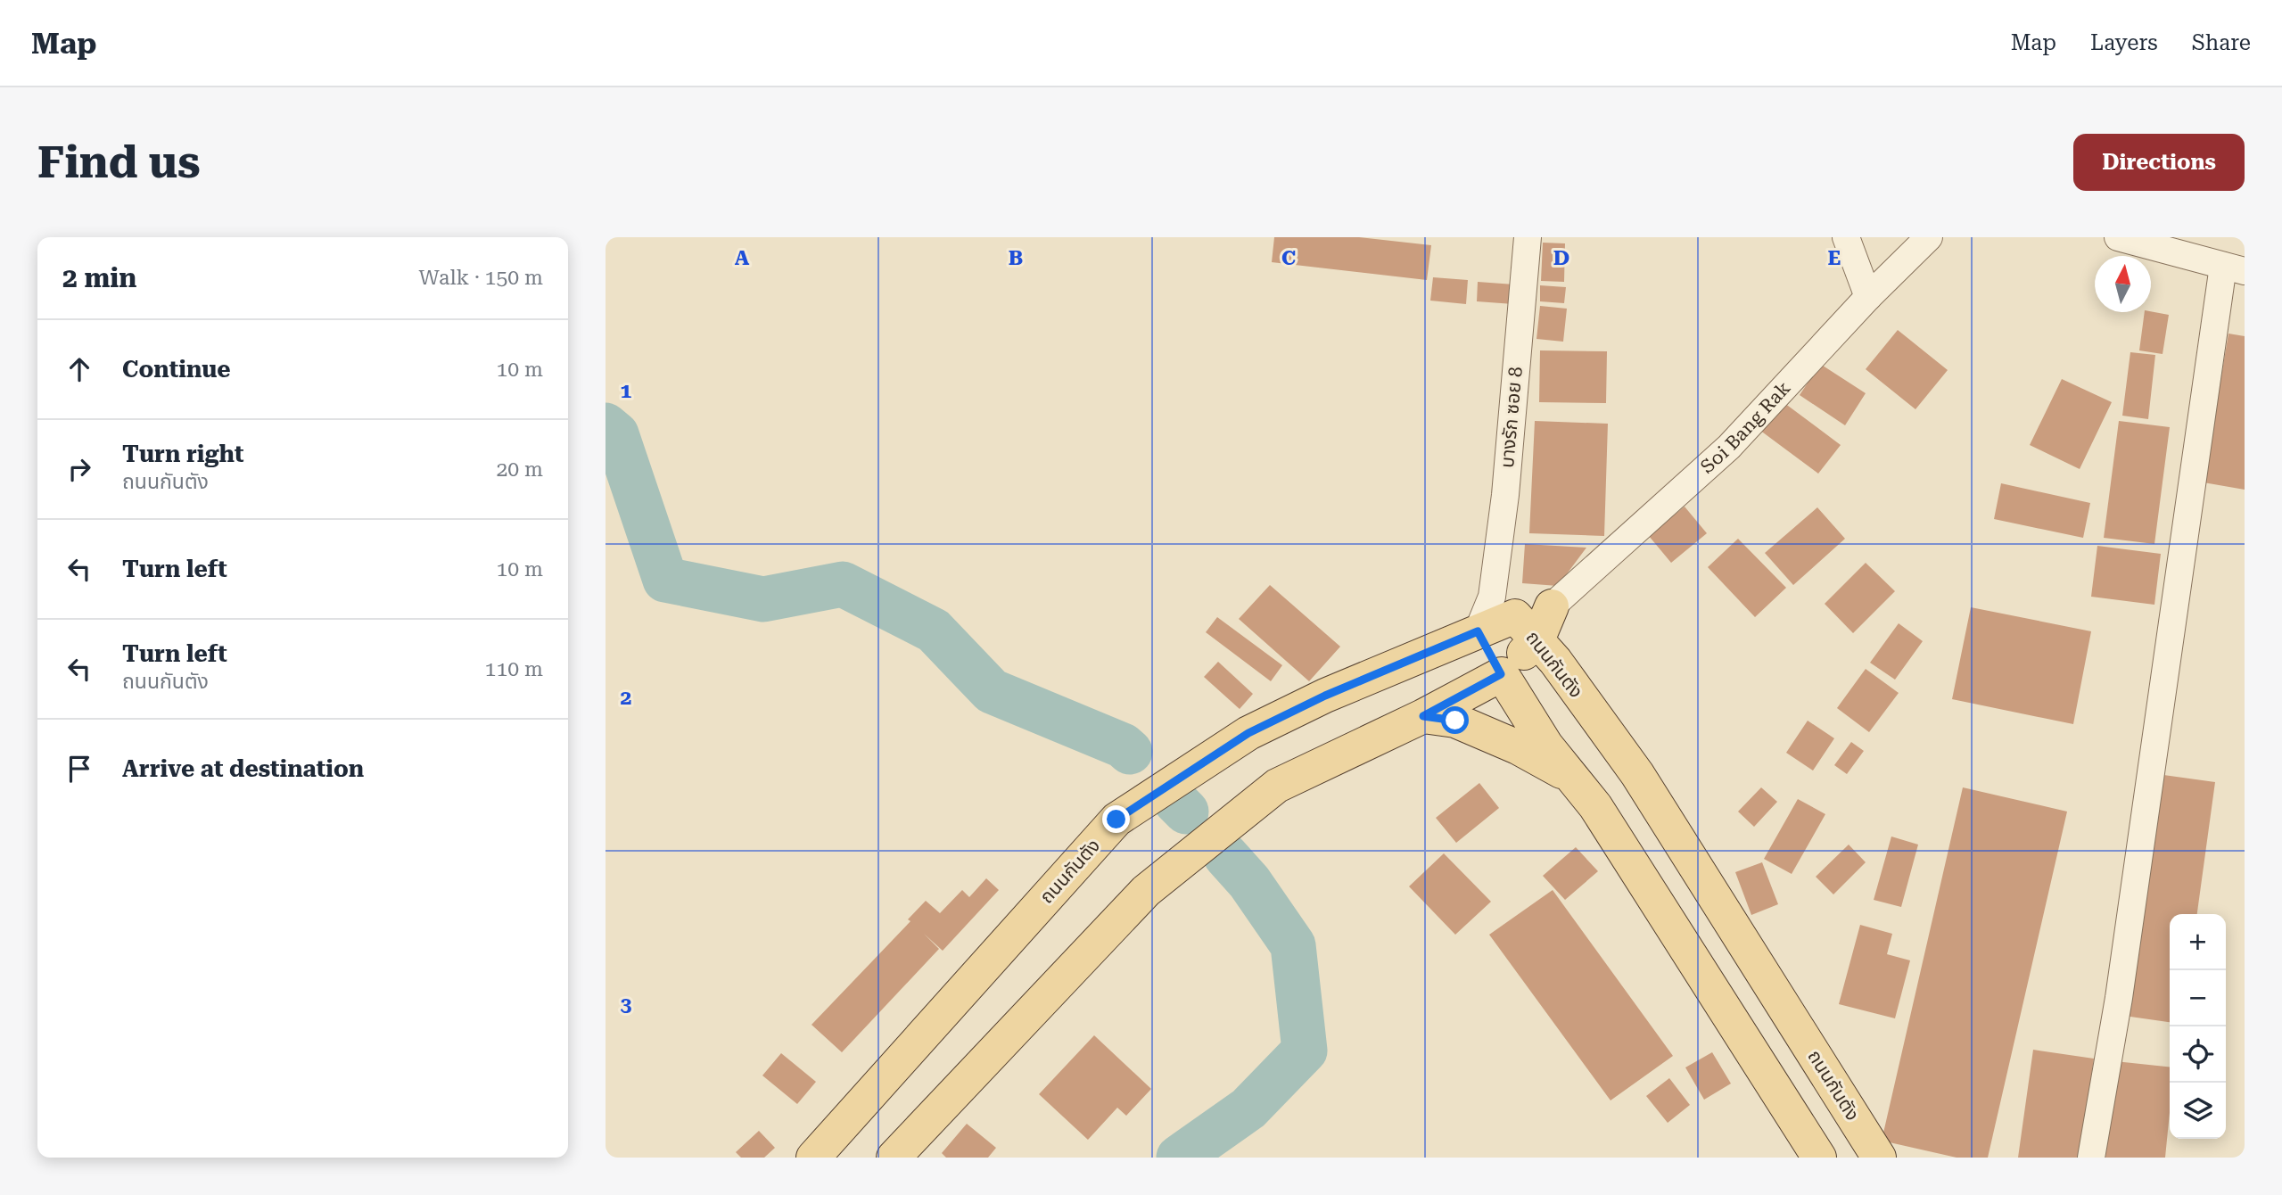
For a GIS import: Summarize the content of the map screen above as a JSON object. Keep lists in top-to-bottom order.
{
  "streets": {
    "main road": ["ถนนกันตัง"],
    "street": ["บางรัก ซอย 8", "Soi Bang Rak"]
  },
  "crossings": [
    ["บางรัก ซอย 8", "ถนนกันตัง"]
  ],
  "north": "top",
  "page": {
    "header": "Map",
    "nav": ["Map", "Layers", "Share"],
    "buttons": "Directions",
    "title": "Find us",
    "heading": ["2 min", "Walk · 150 m"],
    "list": [
      ["Continue", "10 m"],
      ["Turn right", "ถนนกันตัง", "20 m"],
      ["Turn left", "10 m"],
      ["Turn left", "ถนนกันตัง", "110 m"],
      "Arrive at destination"
    ],
    "map_buttons": ["+", "−"]
  },
  "grid": {
    "columns": [
      "A",
      "B",
      "C",
      "D",
      "E"
    ],
    "rows": ["1", "2", "3"]
  }
}
